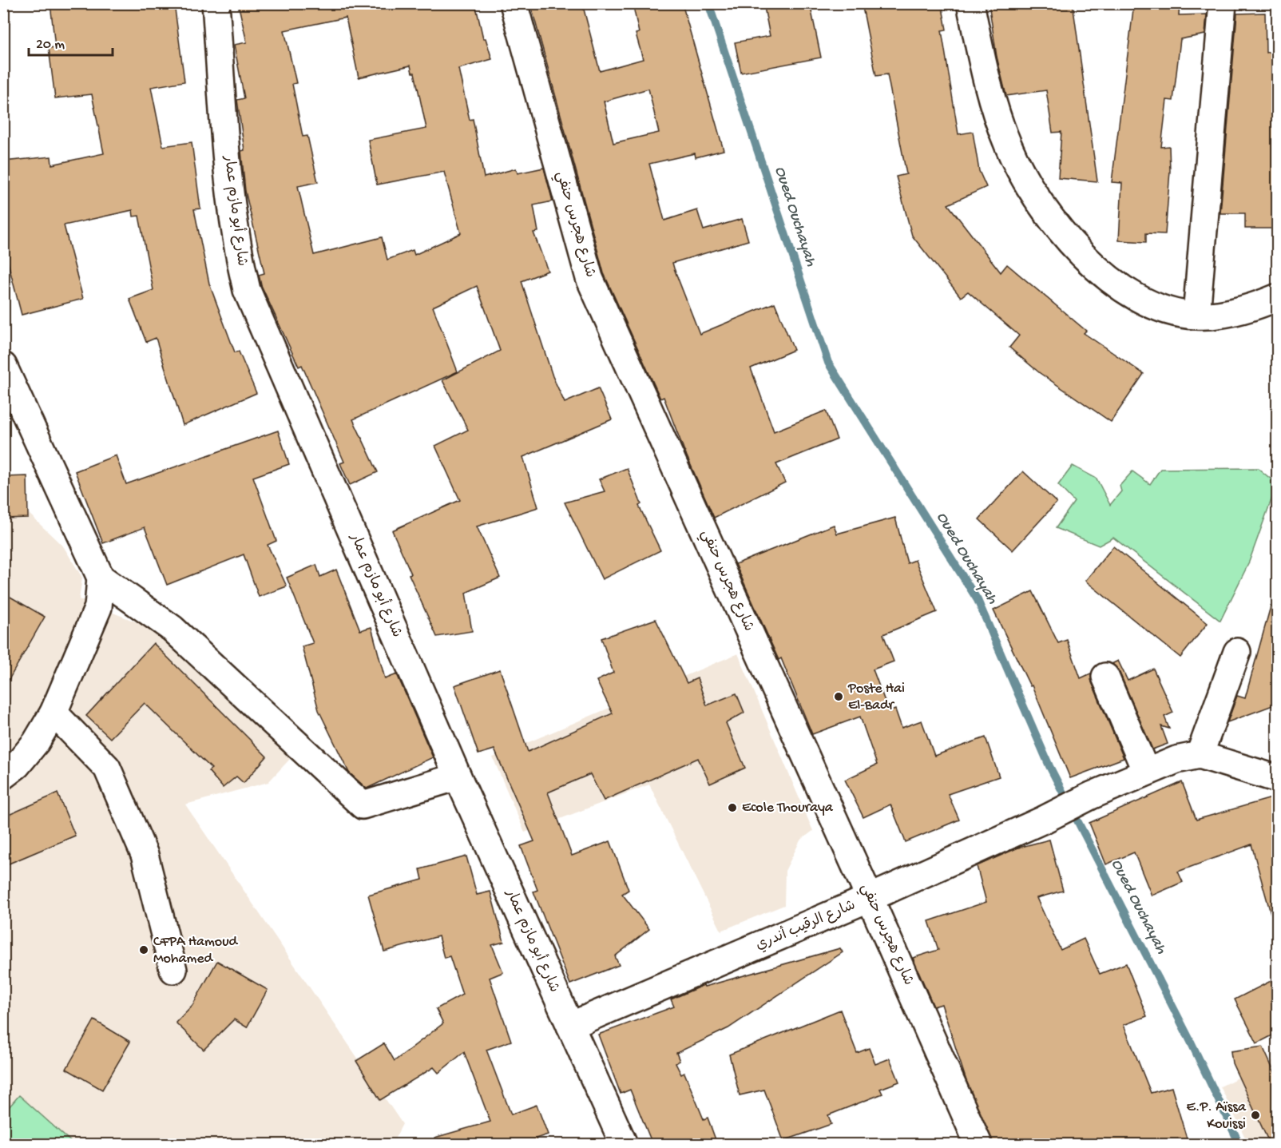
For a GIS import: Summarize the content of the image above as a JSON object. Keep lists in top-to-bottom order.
{
  "streets": {
    "street": ["شارع أبو مازم عمار", "شارع هجرس حنفي", "شارع الرقيب أندري"]
  },
  "crossings": [
    ["شارع أبو مازم عمار", "شارع الرقيب أندري"],
    ["شارع هجرس حنفي", "شارع الرقيب أندري"]
  ],
  "water": ["Oued Ouchayah"],
  "places": [
    "Poste Hai El-Badr",
    "Ecole Thouraya",
    "CFPA Hamoud Mohamed",
    "E.P. Aïssa Kouissi"
  ],
  "scale_bar": "20 m"
}
